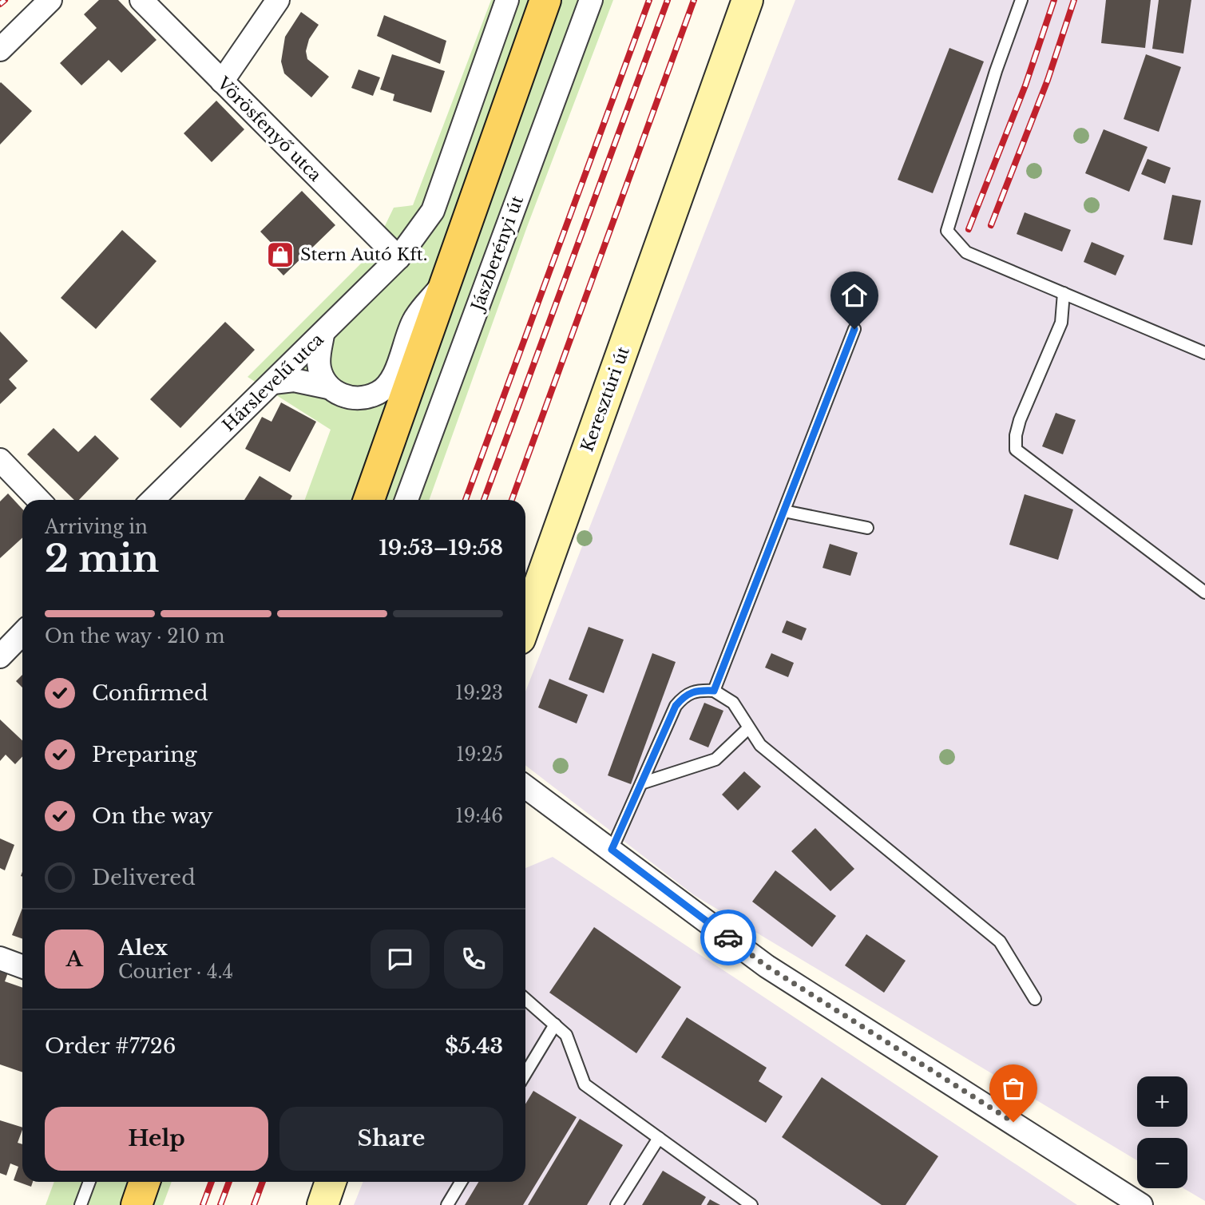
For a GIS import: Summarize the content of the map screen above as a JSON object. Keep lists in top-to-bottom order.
{
  "streets": {
    "main road": ["Keresztúri út"],
    "street": ["Vörösfenyő utca", "Jászberényi út", "Hárslevelű utca"]
  },
  "crossings": [
    ["Vörösfenyő utca", "Hárslevelű utca"]
  ],
  "places": {
    "shop": ["Stern Autó Kft."]
  },
  "page": {
    "heading": ["2 min", "Arriving in", "19:53–19:58"],
    "panel": [
      "Alex",
      "Courier · 4.4",
      "Order #7726",
      "$5.43"
    ],
    "bar": "On the way · 210 m",
    "list": [
      ["Confirmed", "19:23"],
      ["Preparing", "19:25"],
      ["On the way", "19:46"],
      "Delivered"
    ],
    "round": "A",
    "map_buttons": ["+", "−"],
    "buttons": ["Help", "Share"]
  }
}
